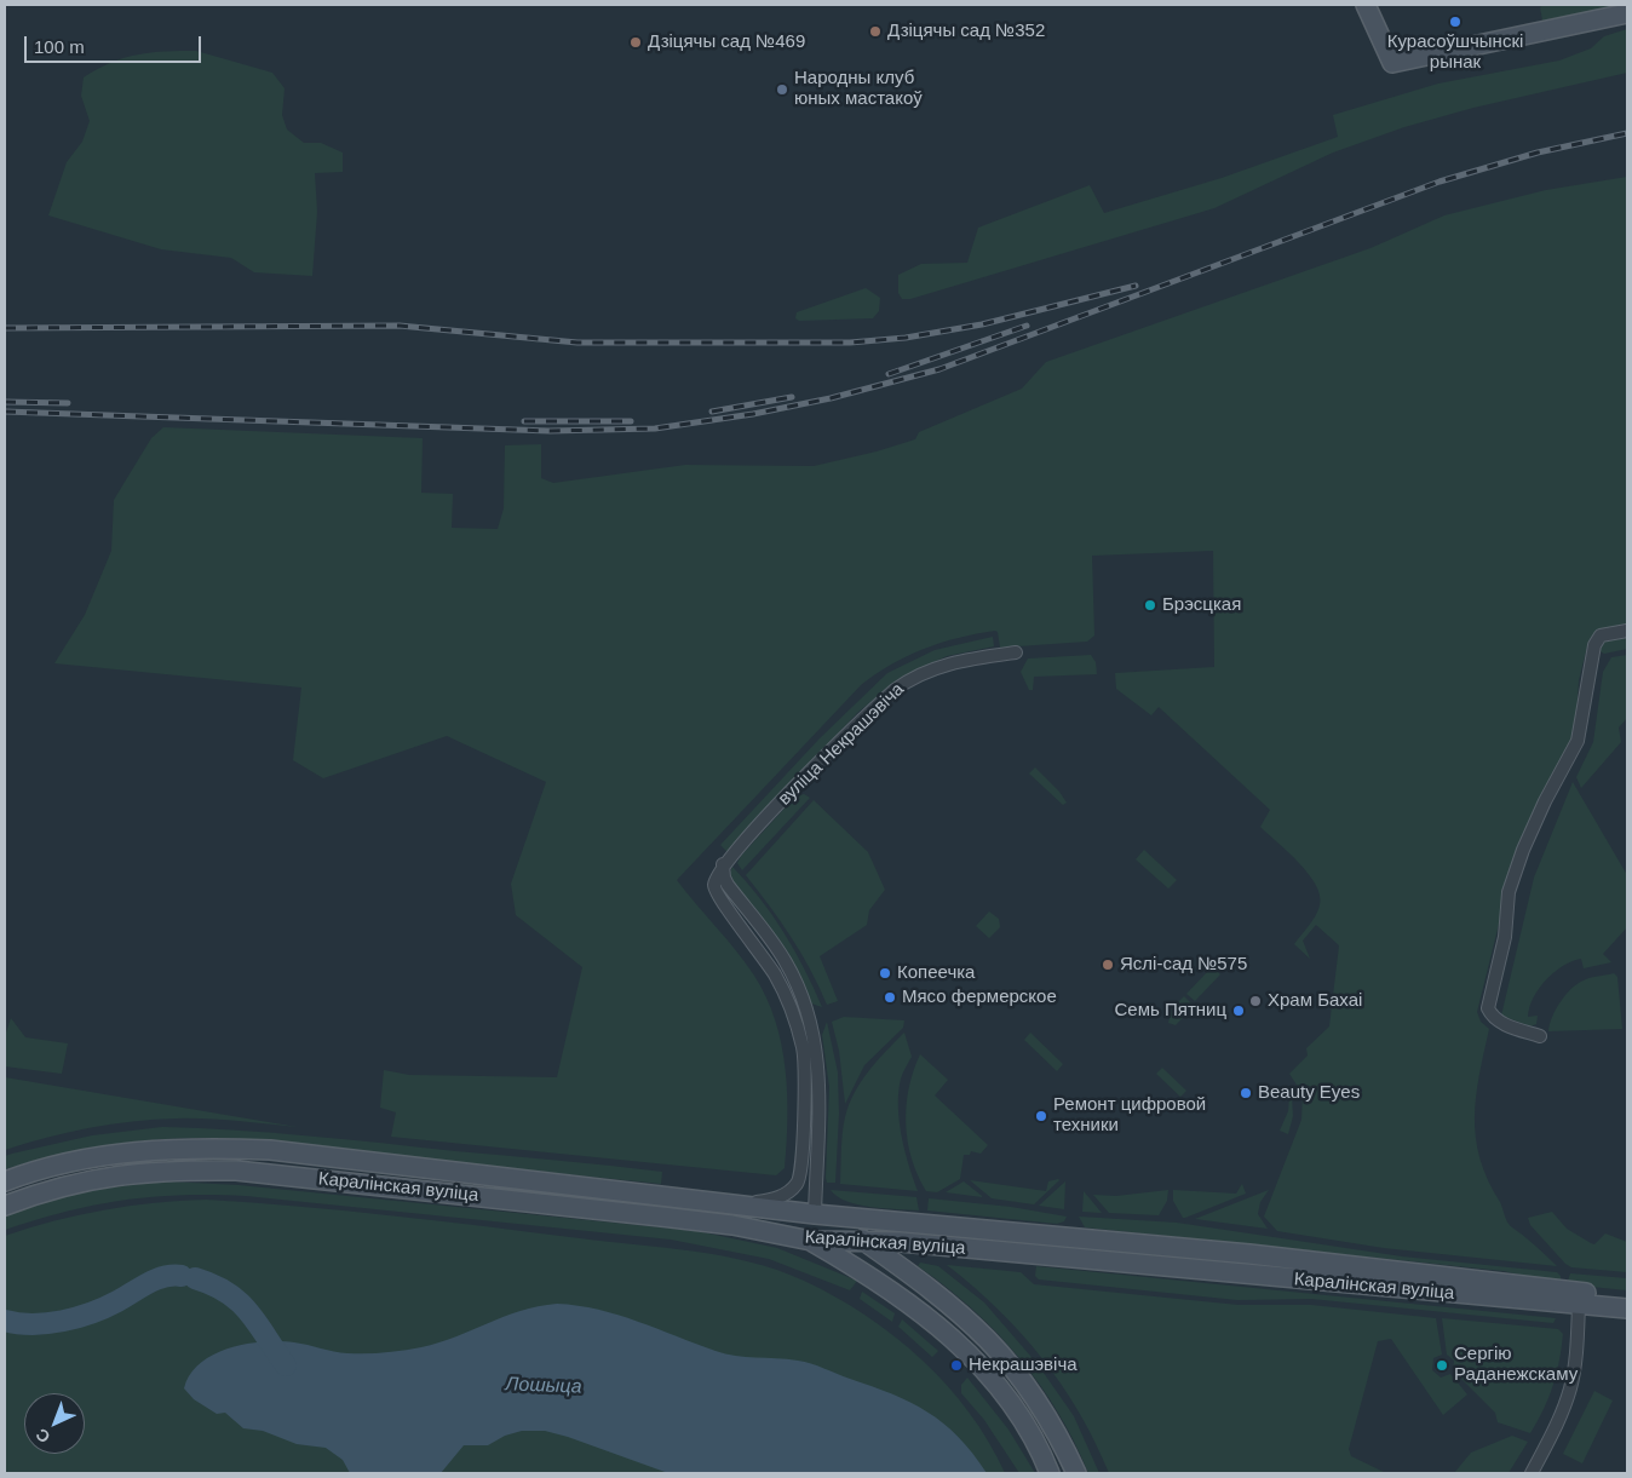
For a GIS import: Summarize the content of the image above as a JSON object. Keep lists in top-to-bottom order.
{
  "streets": {
    "main road": ["Каралінская вуліца"],
    "street": ["вуліца Некрашэвіча"]
  },
  "crossings": [
    ["вуліца Некрашэвіча", "Каралінская вуліца"]
  ],
  "water": ["Лошыца"],
  "places": [
    "Курасоўшчынскі рынак",
    "Дзіцячы сад №352",
    "Дзіцячы сад №469",
    "Народны клуб юных мастакоў",
    "Брэсцкая",
    "Яслі-сад №575",
    "Копеечка",
    "Мясо фермерское",
    "Храм Бахаі",
    "Семь Пятниц",
    "Beauty Eyes",
    "Ремонт цифровой техники",
    "Некрашэвіча",
    "Сергію Раданежскаму"
  ],
  "scale_bar": "100 m",
  "north": "bottom left"
}
